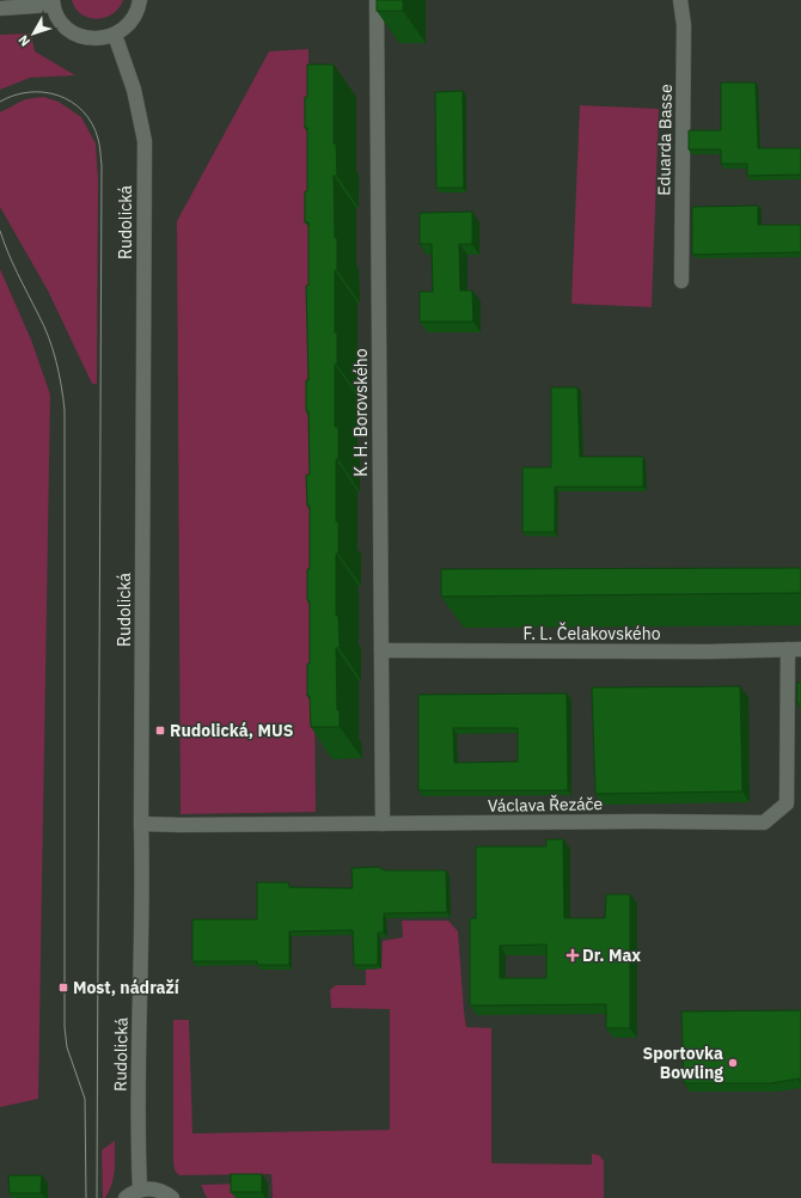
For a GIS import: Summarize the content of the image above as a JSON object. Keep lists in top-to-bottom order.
{
  "streets": {
    "street": [
      "Eduarda Basse",
      "Rudolická",
      "K. H. Borovského",
      "F. L. Čelakovského",
      "Václava Řezáče"
    ]
  },
  "crossings": [
    ["Rudolická", "Václava Řezáče"],
    ["K. H. Borovského", "F. L. Čelakovského"],
    ["K. H. Borovského", "Václava Řezáče"],
    ["F. L. Čelakovského", "Václava Řezáče"]
  ],
  "places": {
    "transit": ["Rudolická, MUS", "Most, nádraží"],
    "health": ["Dr. Max"],
    "other": ["Sportovka Bowling"]
  },
  "north": "bottom left"
}
